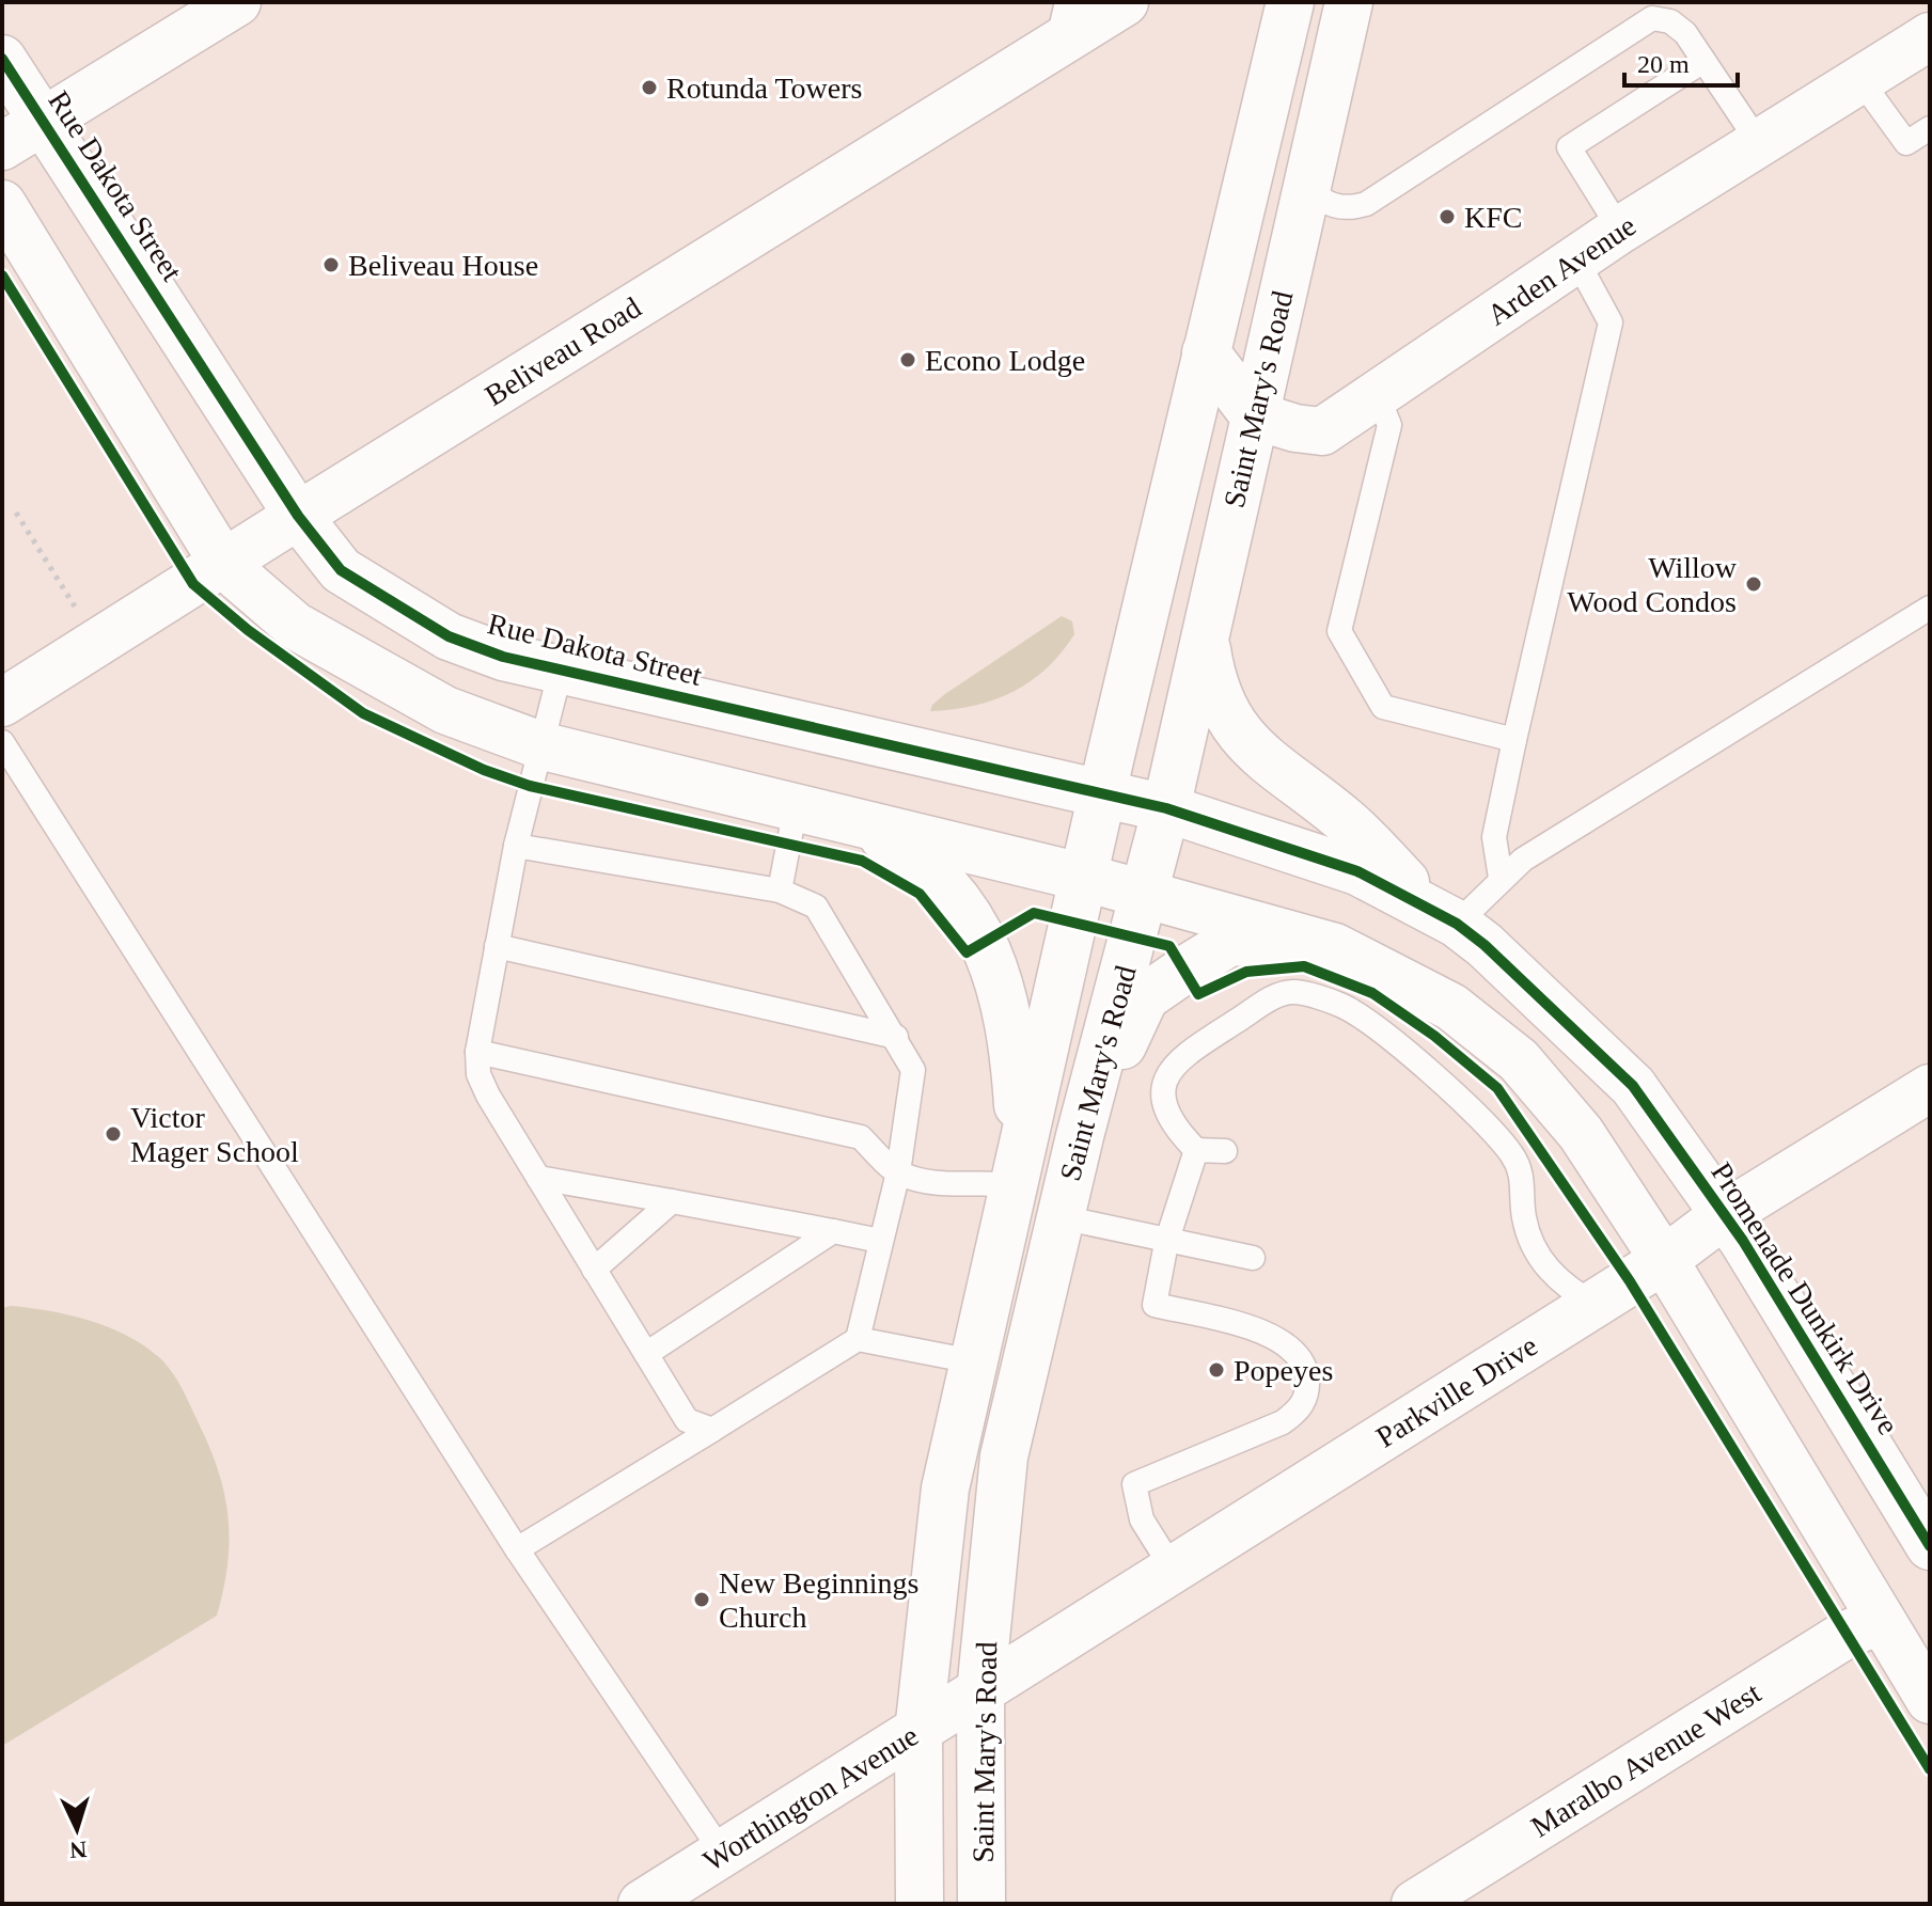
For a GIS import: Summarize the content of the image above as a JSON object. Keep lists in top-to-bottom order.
{
  "streets": {
    "main road": [
      "Rue Dakota Street",
      "Arden Avenue",
      "Beliveau Road",
      "Saint Mary's Road",
      "Promenade Dunkirk Drive",
      "Parkville Drive",
      "Maralbo Avenue West",
      "Worthington Avenue"
    ]
  },
  "crossings": [
    ["Rue Dakota Street", "Beliveau Road"],
    ["Rue Dakota Street", "Saint Mary's Road"],
    ["Rue Dakota Street", "Promenade Dunkirk Drive"],
    ["Arden Avenue", "Saint Mary's Road"],
    ["Saint Mary's Road", "Promenade Dunkirk Drive"],
    ["Saint Mary's Road", "Parkville Drive"],
    ["Saint Mary's Road", "Worthington Avenue"],
    ["Promenade Dunkirk Drive", "Parkville Drive"],
    ["Parkville Drive", "Worthington Avenue"]
  ],
  "places": [
    "Rotunda Towers",
    "KFC",
    "Beliveau House",
    "Econo Lodge",
    "Willow Wood Condos",
    "Victor Mager School",
    "Popeyes",
    "New Beginnings Church"
  ],
  "scale_bar": "20 m",
  "north": "bottom"
}
